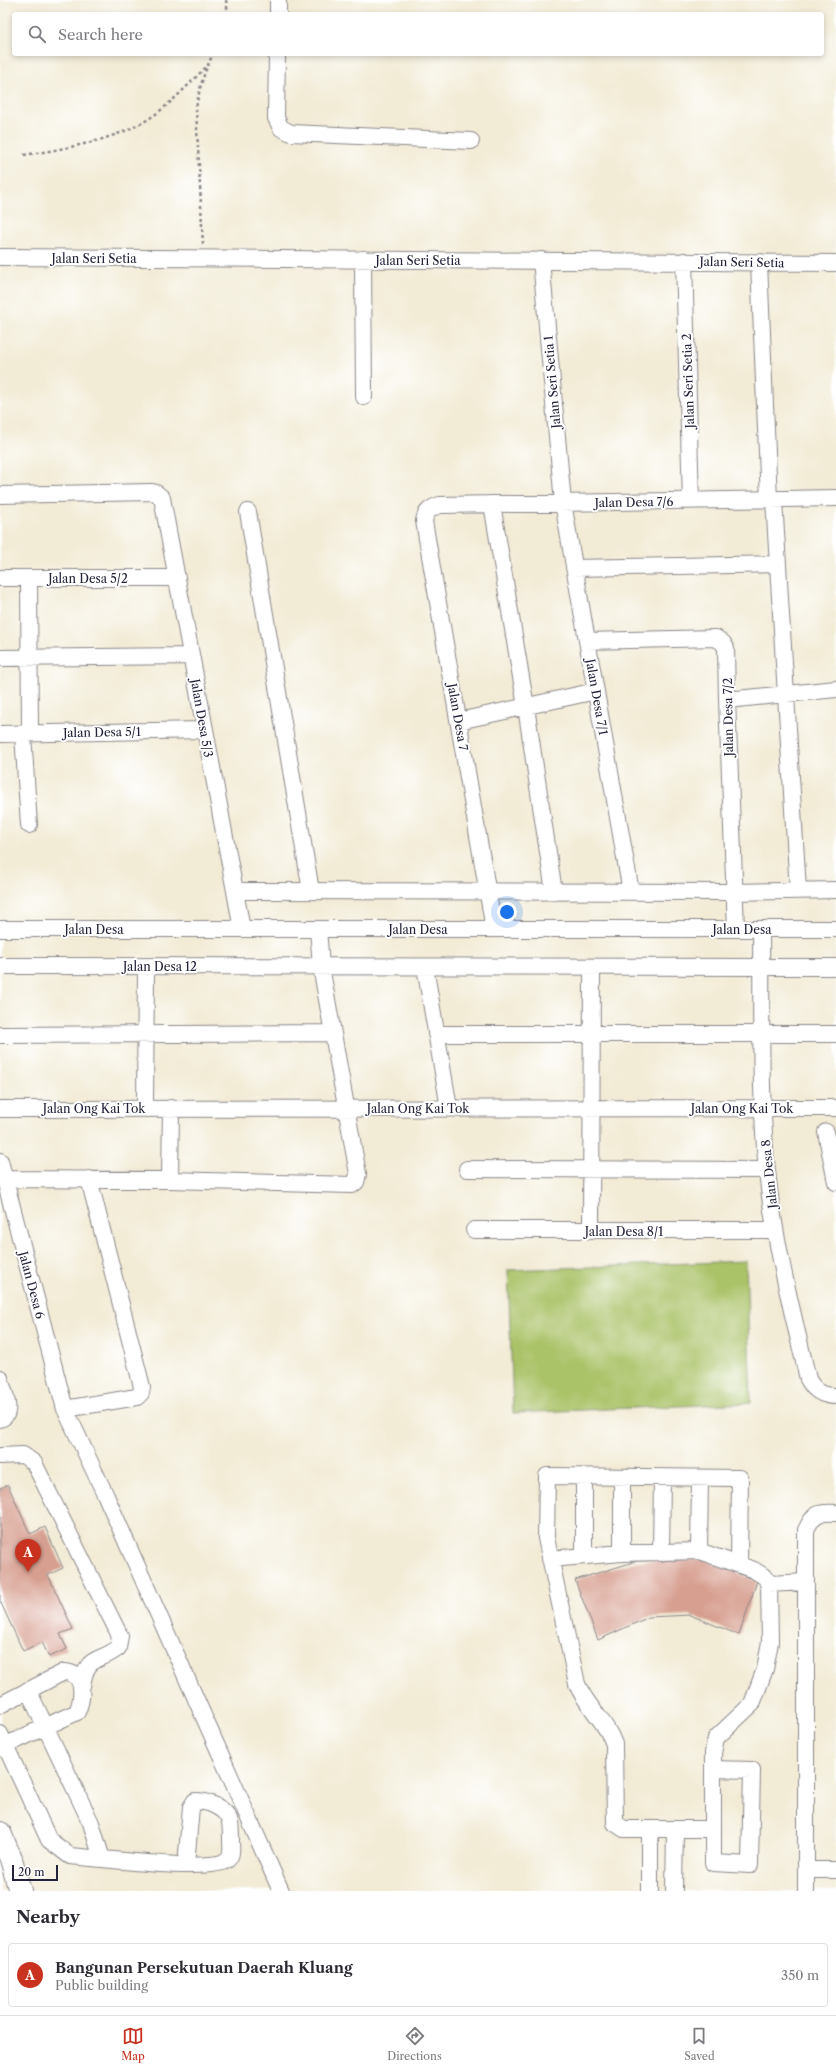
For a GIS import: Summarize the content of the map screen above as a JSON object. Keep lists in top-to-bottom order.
{
  "streets": {
    "street": [
      "Jalan Seri Setia",
      "Jalan Seri Setia 2",
      "Jalan Seri Setia 1",
      "Jalan Desa 7/6",
      "Jalan Desa 5/2",
      "Jalan Desa 7/1",
      "Jalan Desa 7",
      "Jalan Desa 7/2",
      "Jalan Desa 5/3",
      "Jalan Desa 5/1",
      "Jalan Desa",
      "Jalan Desa 12",
      "Jalan Ong Kai Tok",
      "Jalan Desa 8",
      "Jalan Desa 8/1",
      "Jalan Desa 6"
    ]
  },
  "crossings": [
    ["Jalan Seri Setia", "Jalan Seri Setia 2"],
    ["Jalan Seri Setia", "Jalan Seri Setia 1"],
    ["Jalan Seri Setia 2", "Jalan Desa 7/6"],
    ["Jalan Seri Setia 1", "Jalan Desa 7/6"],
    ["Jalan Seri Setia 1", "Jalan Desa 7/1"],
    ["Jalan Desa 7/6", "Jalan Desa 7/1"],
    ["Jalan Desa 7/6", "Jalan Desa 7"],
    ["Jalan Desa 5/2", "Jalan Desa 5/3"],
    ["Jalan Desa 7/1", "Jalan Desa 7/2"],
    ["Jalan Desa 7", "Jalan Desa"],
    ["Jalan Desa 7/2", "Jalan Desa"],
    ["Jalan Desa 5/3", "Jalan Desa 5/1"],
    ["Jalan Desa 5/3", "Jalan Desa"],
    ["Jalan Desa", "Jalan Desa 8"],
    ["Jalan Ong Kai Tok", "Jalan Desa 8"],
    ["Jalan Desa 8", "Jalan Desa 8/1"]
  ],
  "scale_bar": "20 m",
  "page": {
    "search": "Search here",
    "pins": "A",
    "scale": "20 m",
    "heading": "Nearby",
    "list": [
      {
        "mark": "A",
        "name": "Bangunan Persekutuan Daerah Kluang",
        "note": "Public building",
        "value": "350 m"
      }
    ],
    "nav": ["Map", "Directions", "Saved"]
  }
}
